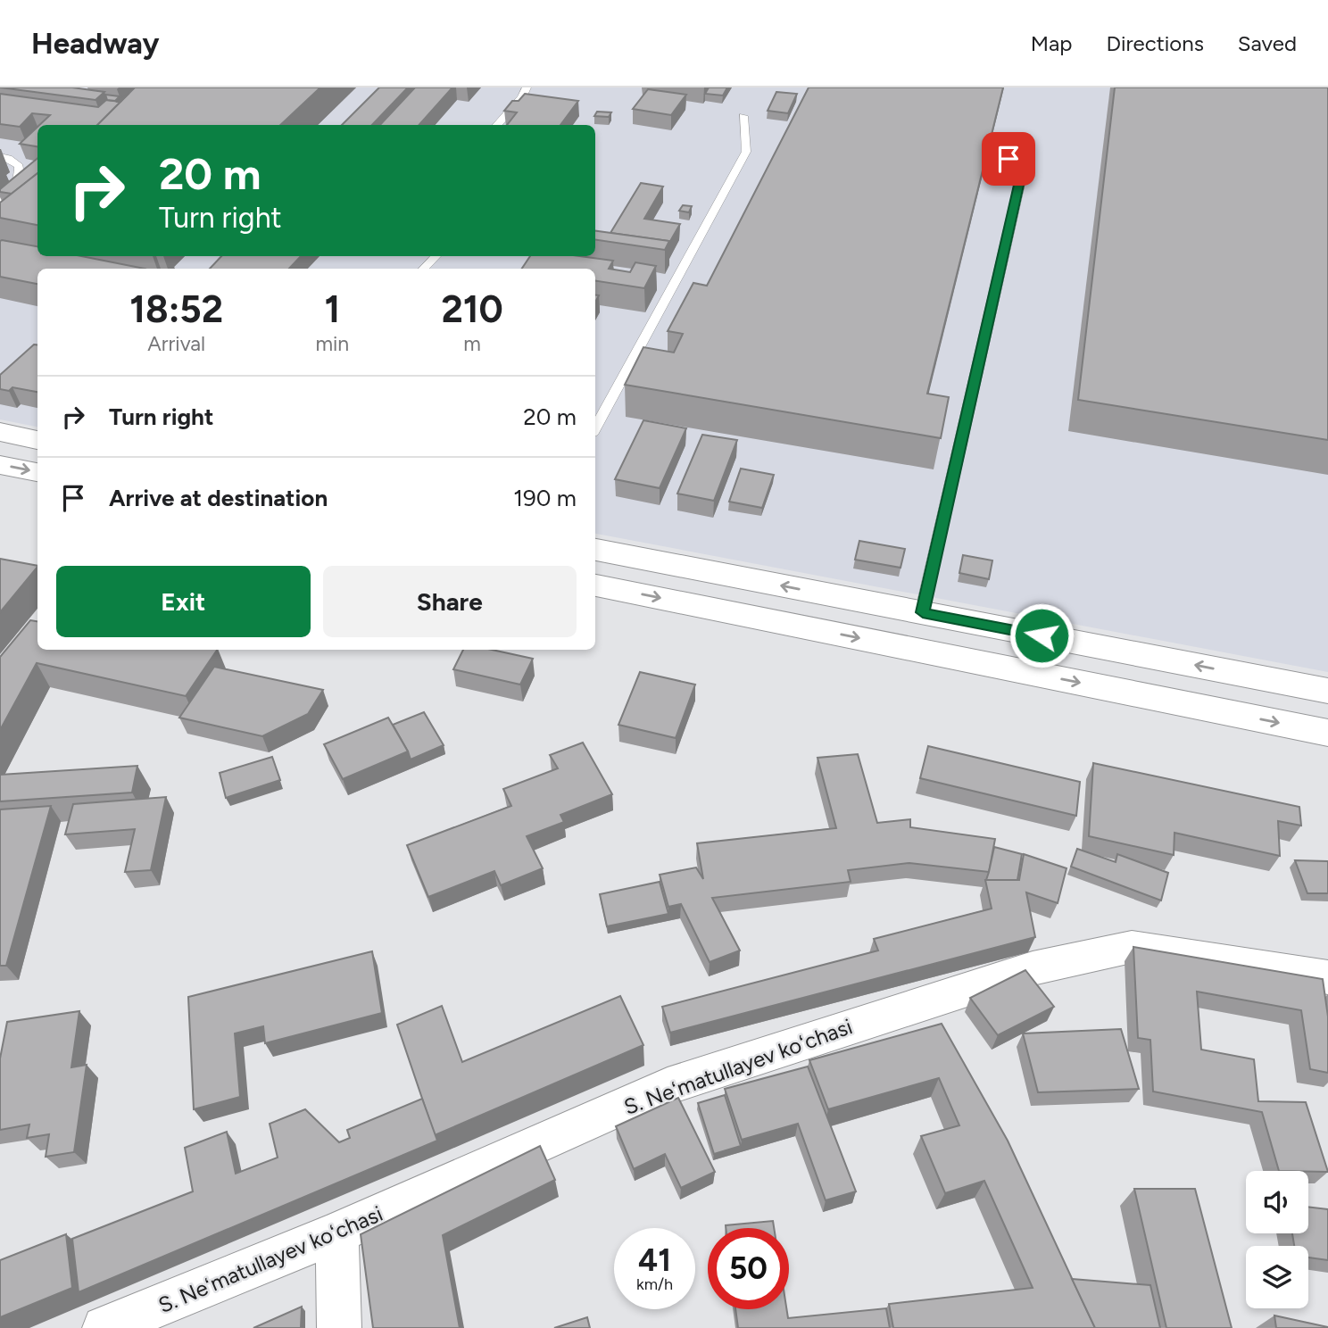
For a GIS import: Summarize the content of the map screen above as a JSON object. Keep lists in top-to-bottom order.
{
  "streets": {
    "street": ["S. Neʻmatullayev koʻchasi"]
  },
  "page": {
    "header": "Headway",
    "nav": ["Map", "Directions", "Saved"],
    "turn": ["20 m", "Turn right"],
    "eta": [
      "18:52",
      "Arrival",
      "1",
      "min",
      "210",
      "m"
    ],
    "list": [
      {
        "name": "Turn right",
        "value": "20 m"
      },
      {
        "name": "Arrive at destination",
        "value": "190 m"
      }
    ],
    "buttons": ["Exit", "Share"],
    "speed": "41 km/h",
    "limit": "50"
  }
}
